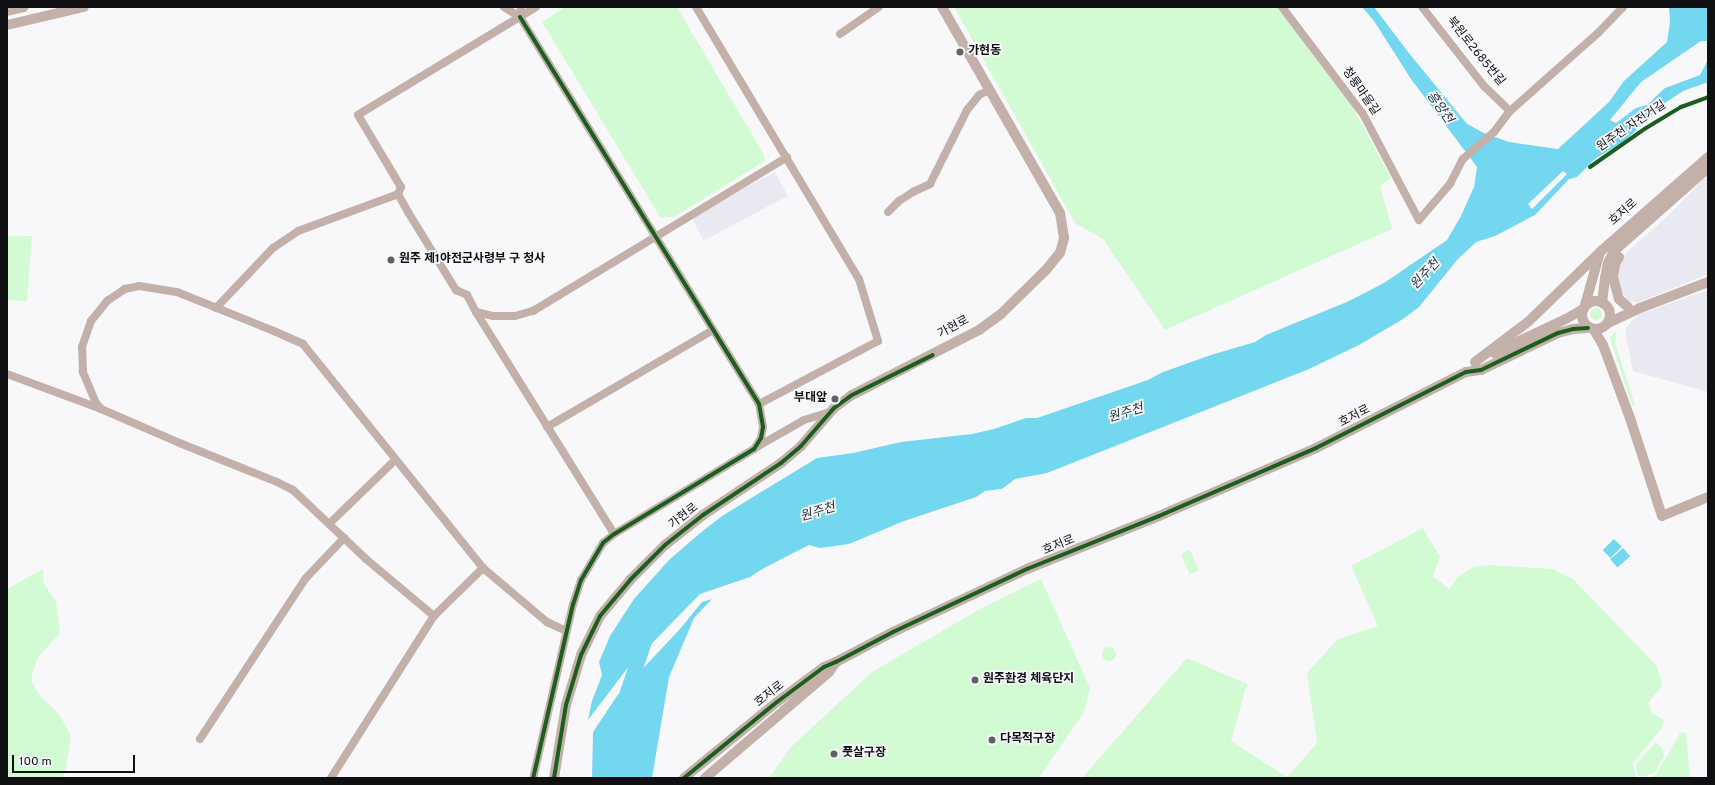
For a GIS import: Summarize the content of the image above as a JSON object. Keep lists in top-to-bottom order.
{
  "streets": {
    "street": [
      "북원로2685번길",
      "청룡마을길",
      "호저로",
      "가현로"
    ],
    "cycle path": ["원주천 자전거길"]
  },
  "crossings": [
    ["북원로2685번길", "청룡마을길"]
  ],
  "water": ["흥양천", "원주천"],
  "places": [
    "가현동",
    "원주 제1야전군사령부 구 청사",
    "부대앞",
    "원주환경 체육단지",
    "다목적구장",
    "풋살구장"
  ],
  "scale_bar": "100 m"
}
